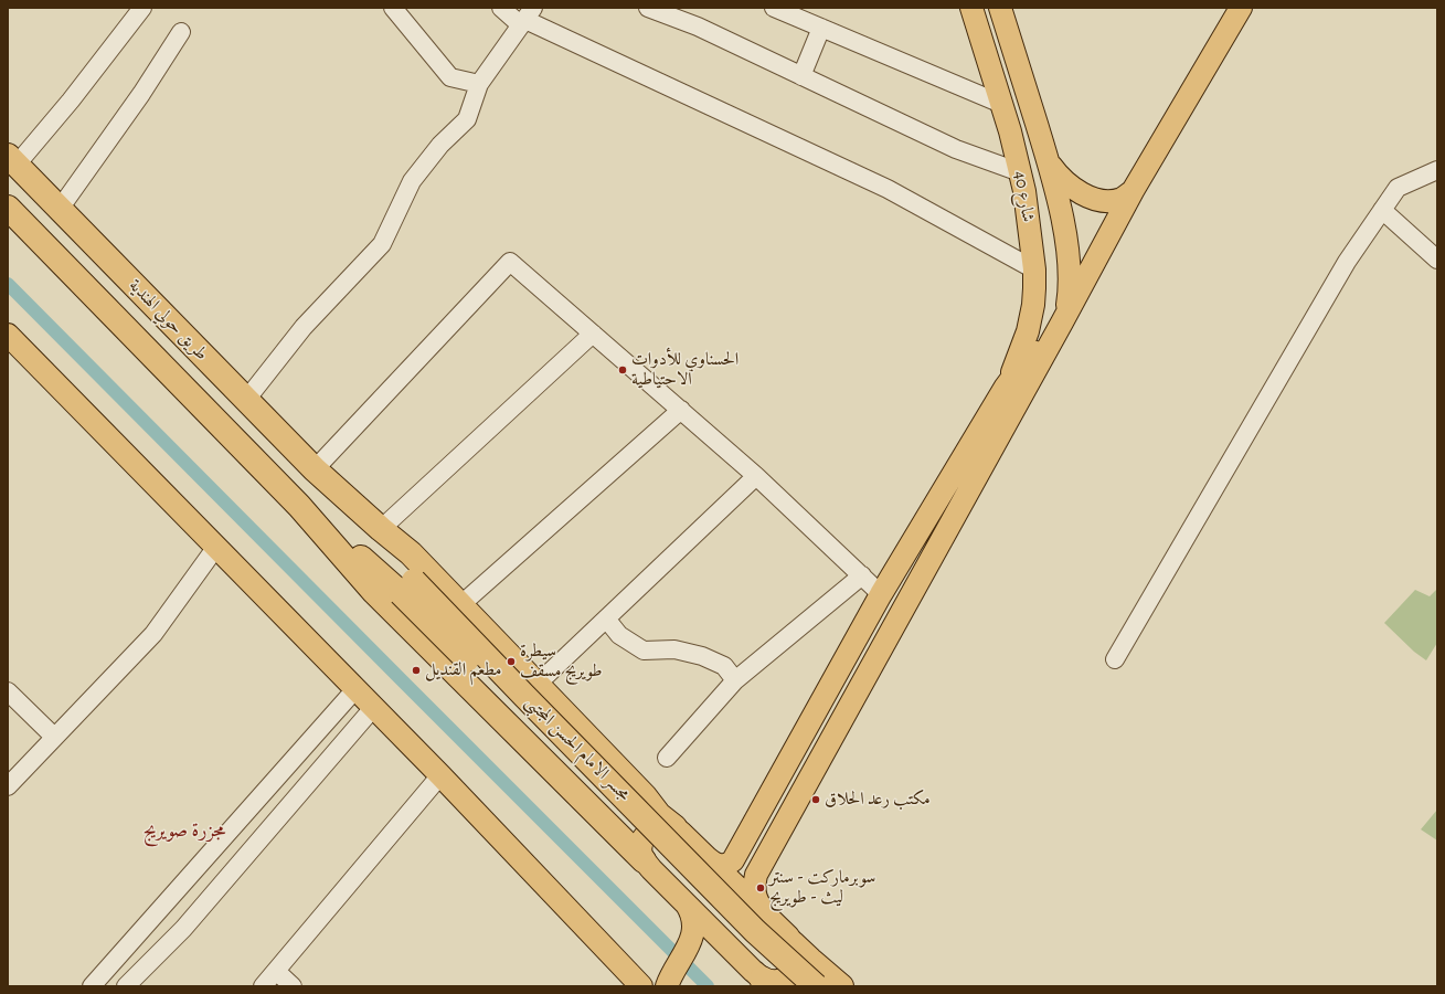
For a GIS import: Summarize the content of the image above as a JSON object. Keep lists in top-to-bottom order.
{
  "streets": {
    "highway": ["طريق حولي الهندية", "مجسر الامام الحسن المجتبى"],
    "main road": ["شارع 40"]
  },
  "crossings": [
    ["طريق حولي الهندية", "مجسر الامام الحسن المجتبى"]
  ],
  "districts": ["مجزرة صويريج"],
  "places": [
    "الحسناوي للأدوات الاحتياطية",
    "سيطرة طويريج مسقف",
    "مطعم القنديل",
    "مكتب رعد الحلاق",
    "سوبرماركت - سنتر ليث - طويريج"
  ]
}
